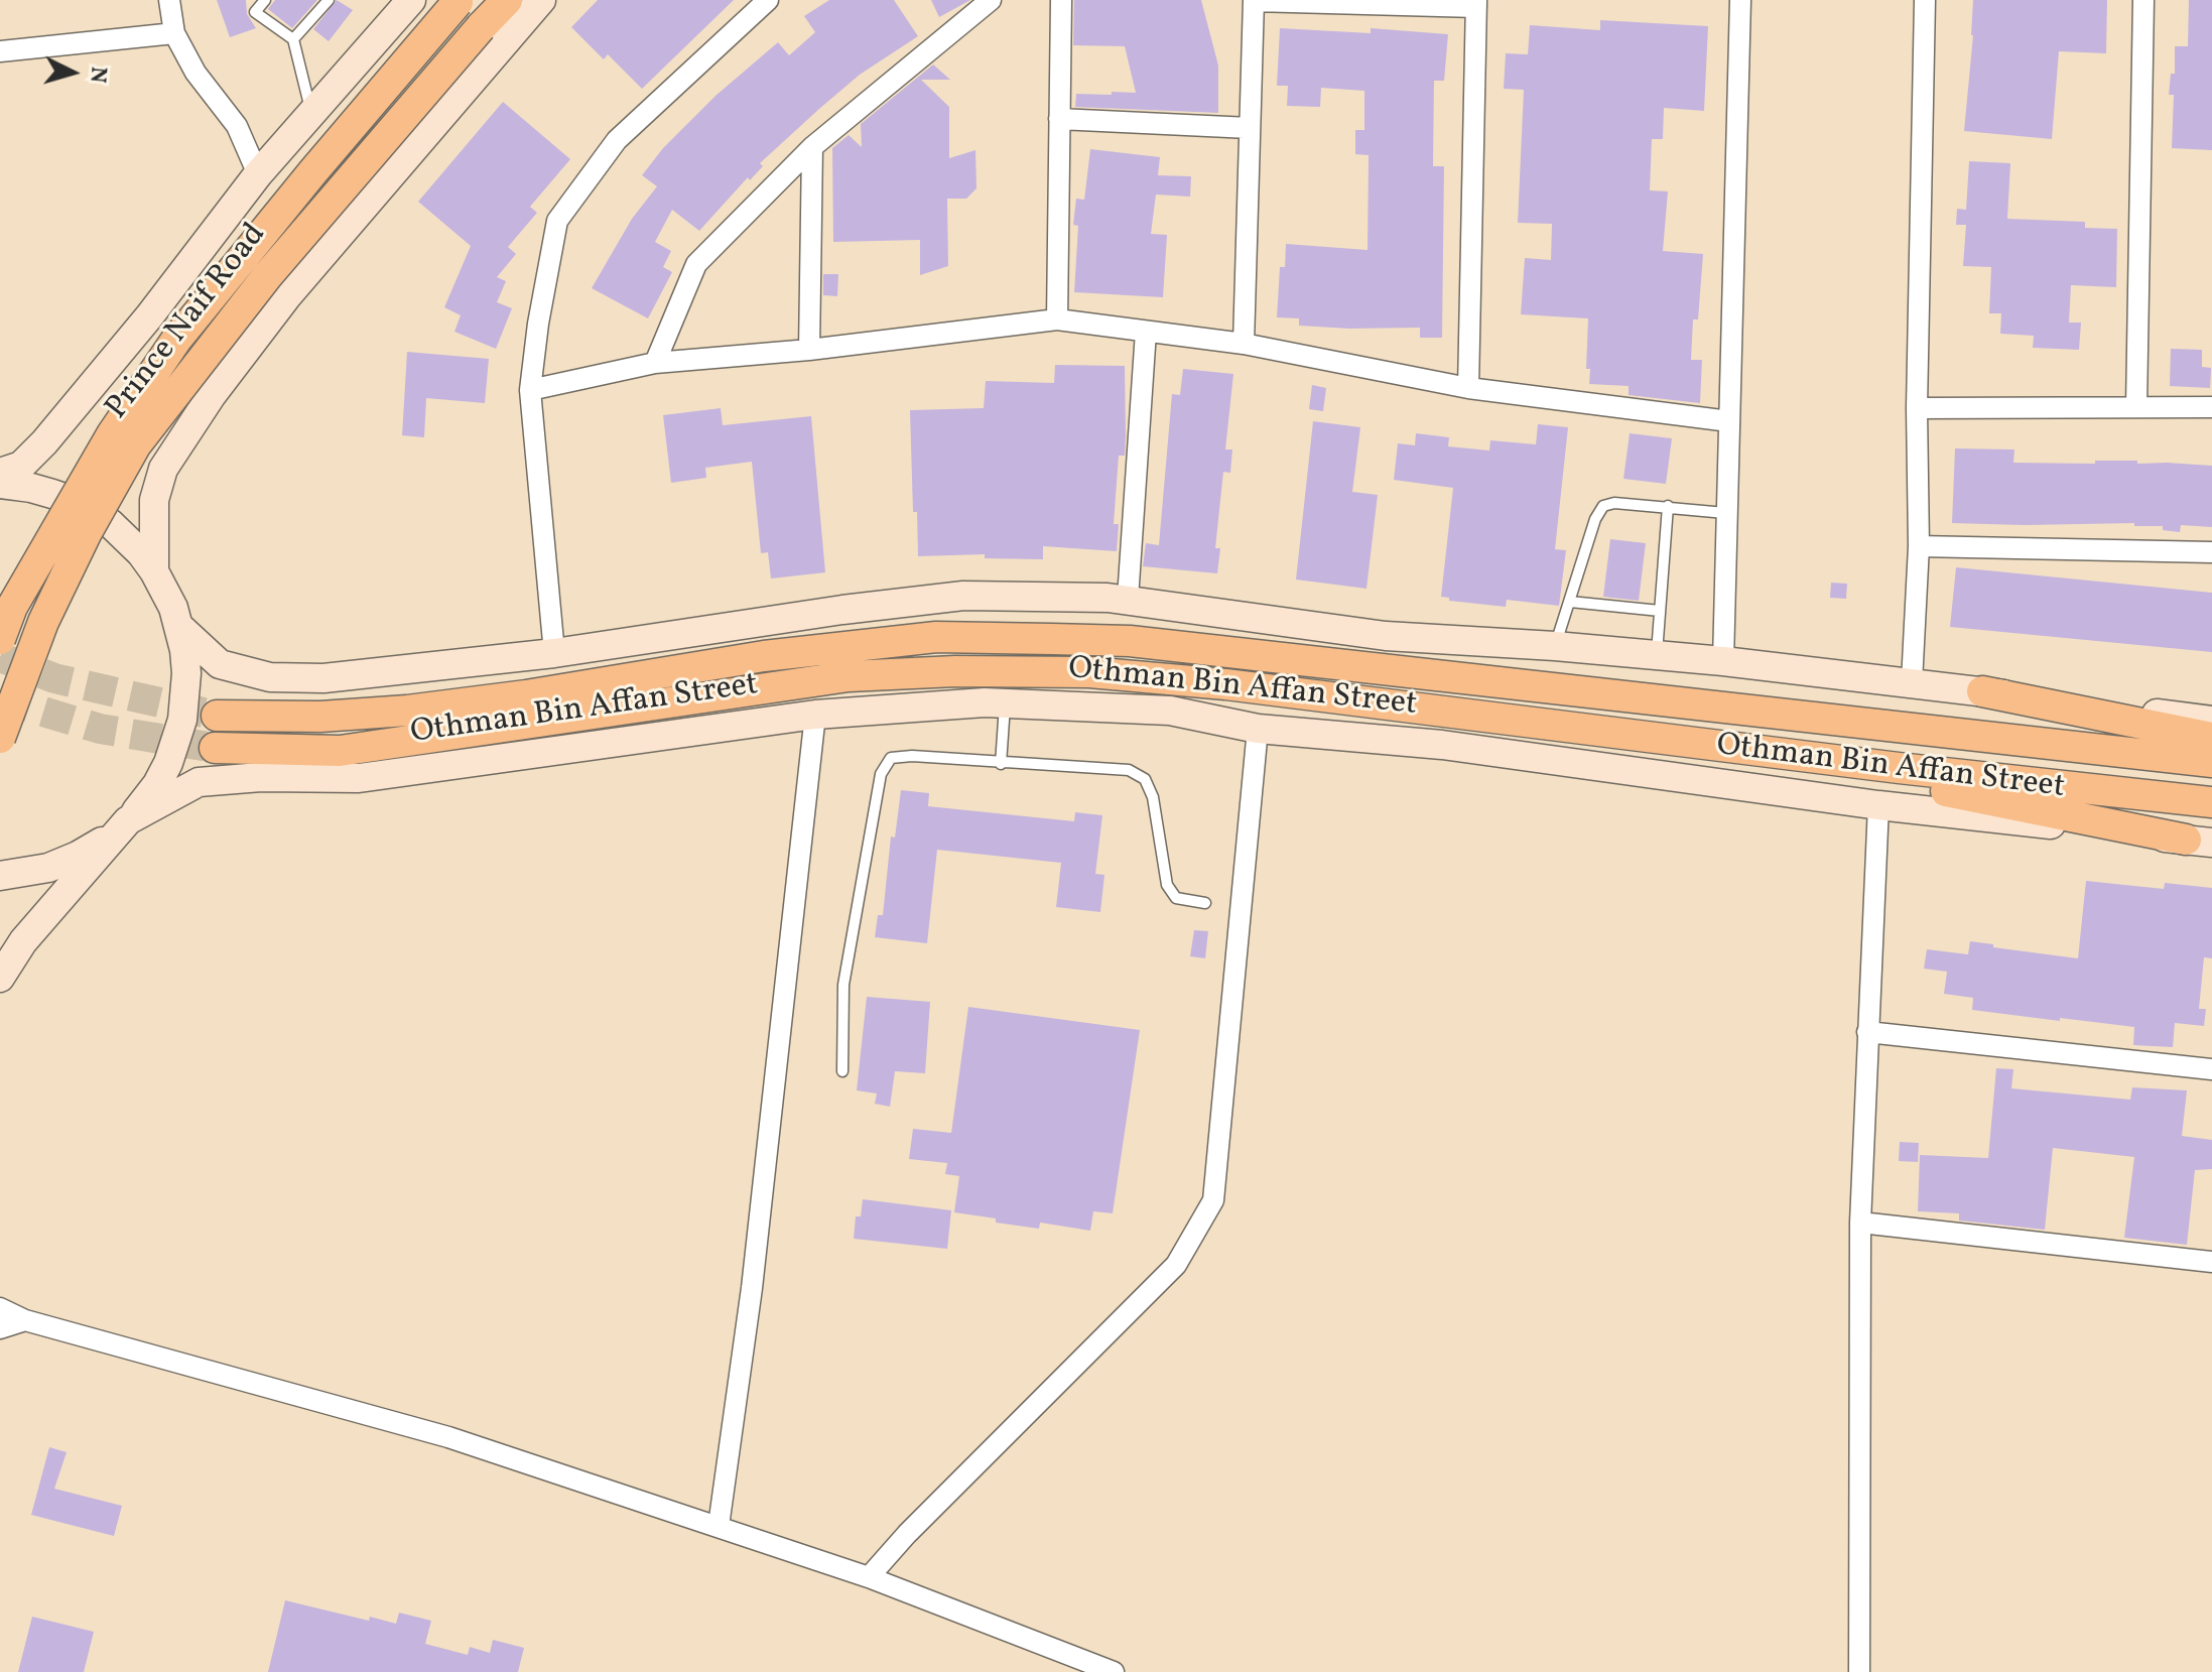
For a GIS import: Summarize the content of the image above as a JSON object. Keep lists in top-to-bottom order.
{
  "streets": {
    "main road": ["Prince Naif Road", "Othman Bin Affan Street"]
  },
  "north": "right"
}
